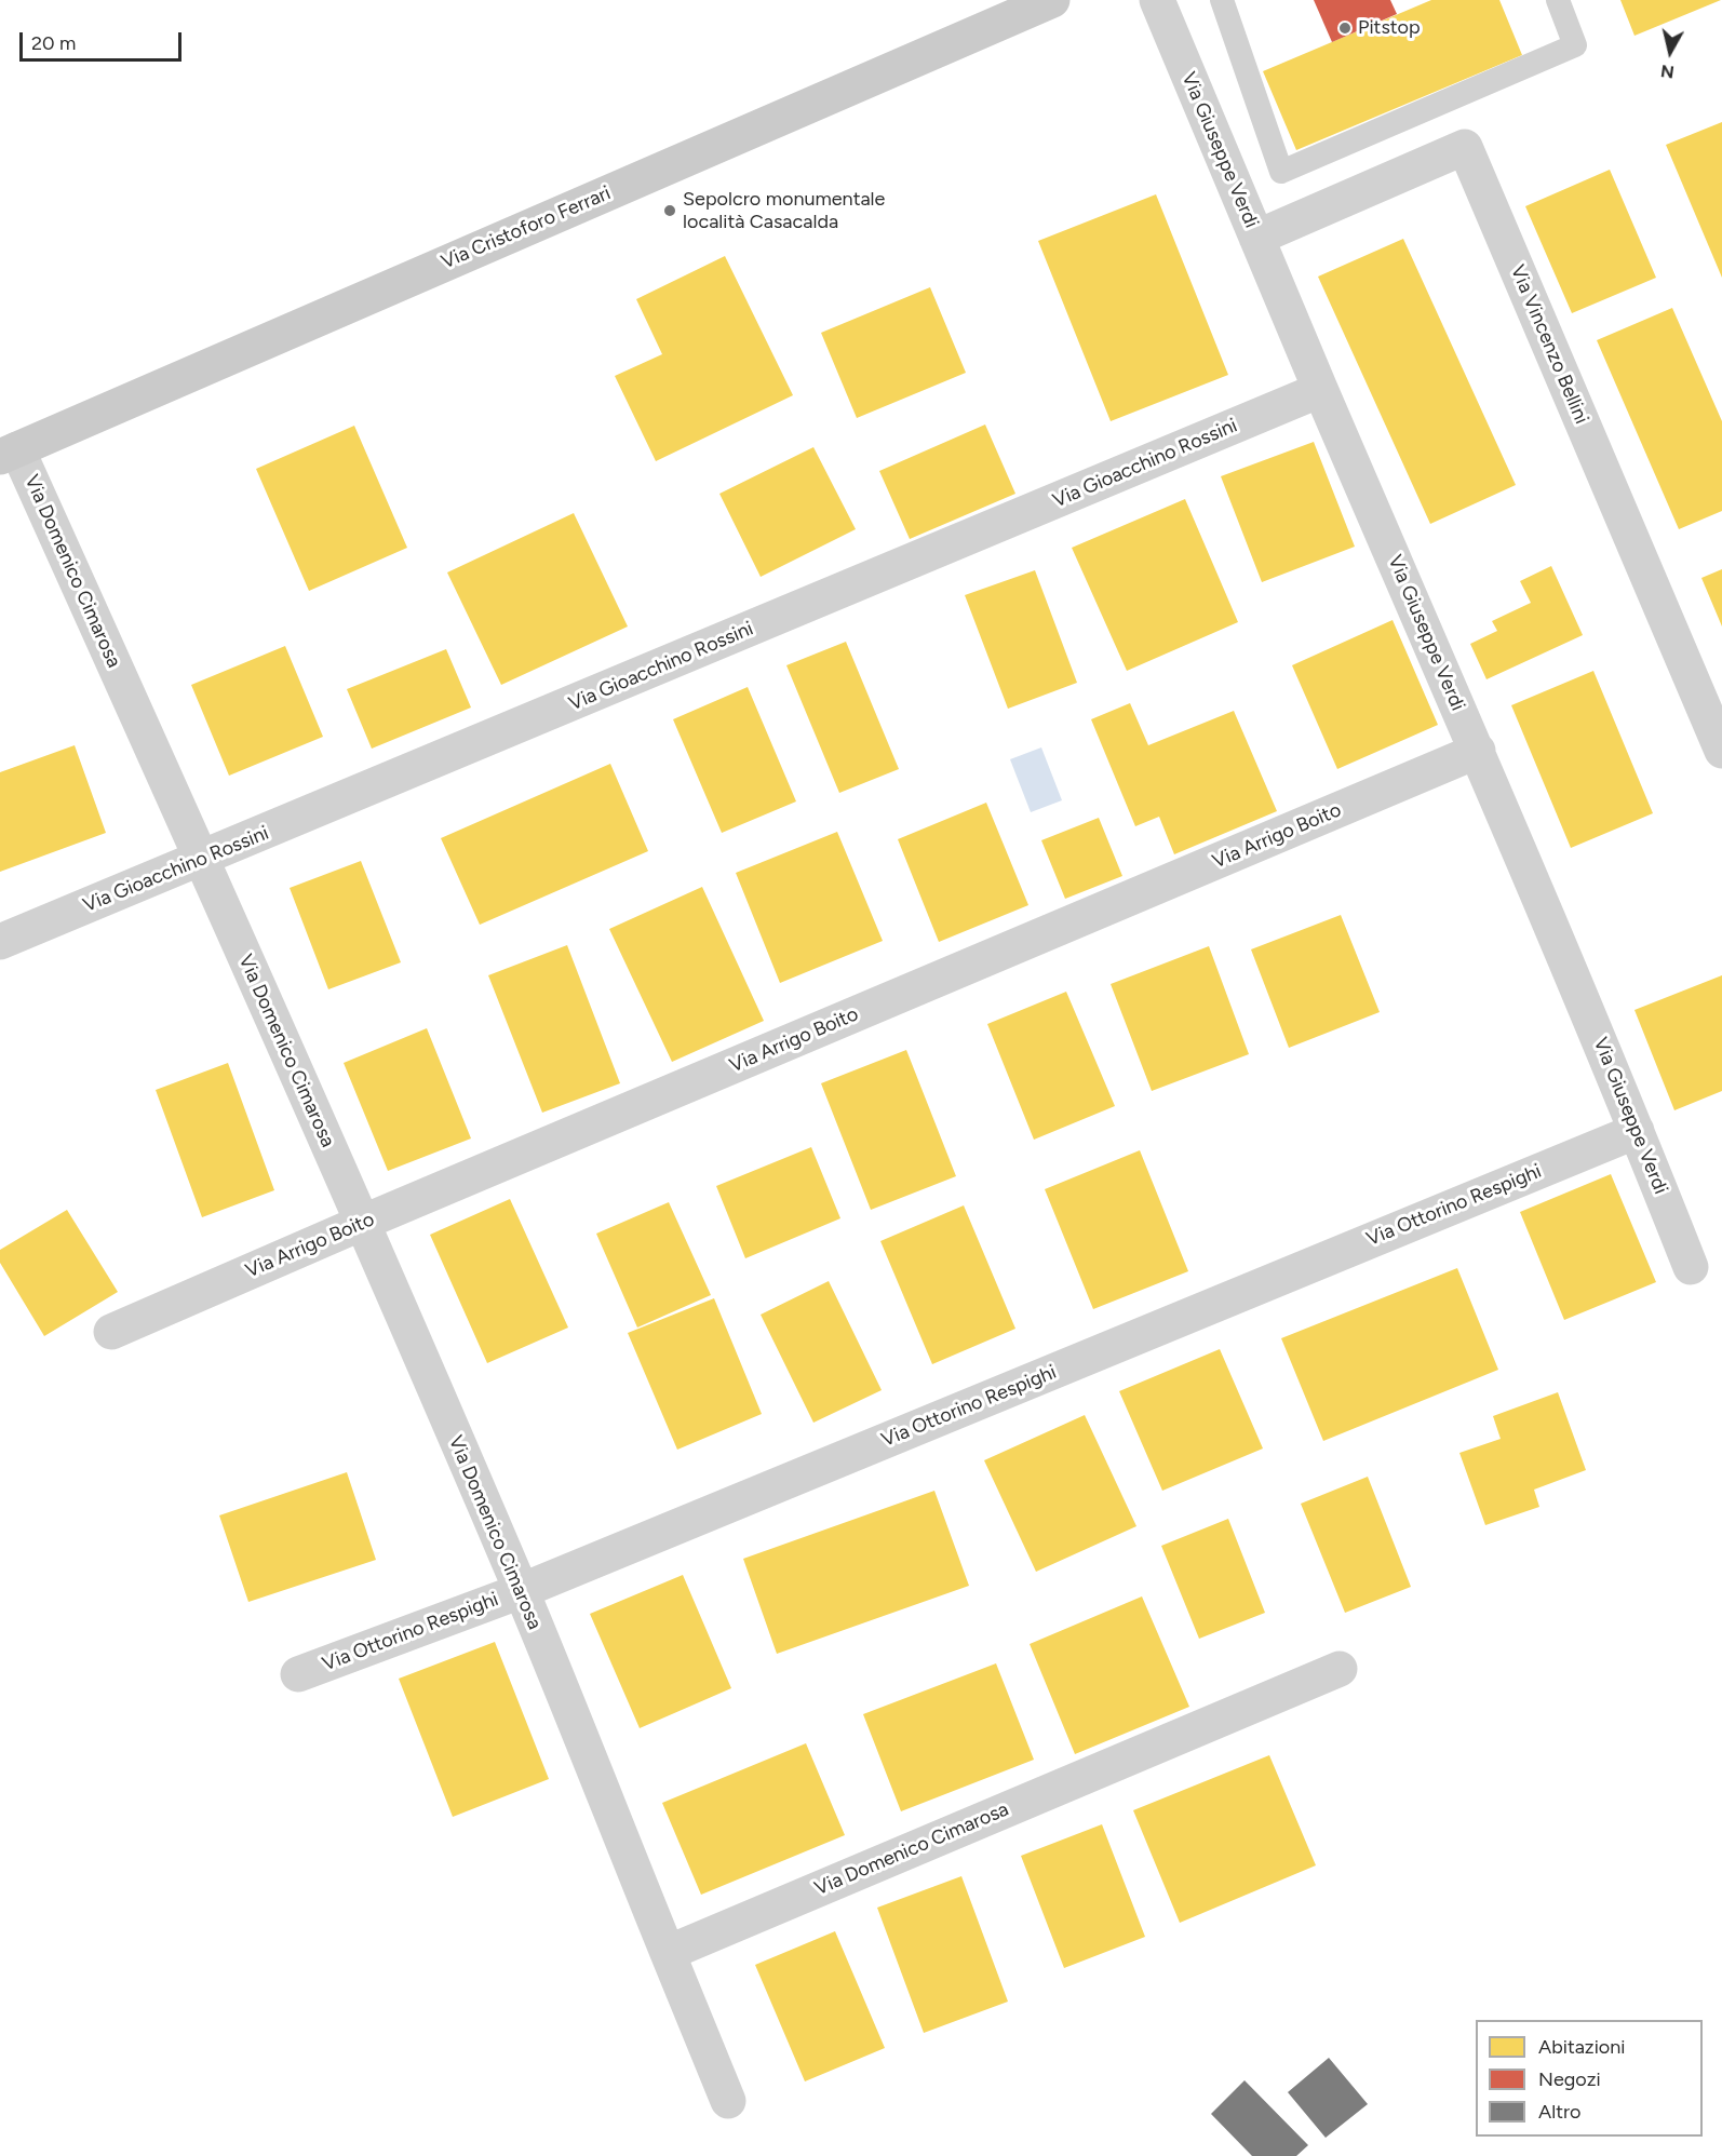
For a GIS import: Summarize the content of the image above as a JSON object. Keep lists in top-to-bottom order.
{
  "streets": {
    "main road": ["Via Cristoforo Ferrari"],
    "street": [
      "Via Giuseppe Verdi",
      "Via Vincenzo Bellini",
      "Via Gioacchino Rossini",
      "Via Domenico Cimarosa",
      "Via Arrigo Boito",
      "Via Ottorino Respighi"
    ]
  },
  "crossings": [
    ["Via Giuseppe Verdi", "Via Vincenzo Bellini"],
    ["Via Giuseppe Verdi", "Via Gioacchino Rossini"],
    ["Via Giuseppe Verdi", "Via Arrigo Boito"],
    ["Via Giuseppe Verdi", "Via Ottorino Respighi"],
    ["Via Cristoforo Ferrari", "Via Domenico Cimarosa"],
    ["Via Gioacchino Rossini", "Via Domenico Cimarosa"],
    ["Via Domenico Cimarosa", "Via Arrigo Boito"],
    ["Via Domenico Cimarosa", "Via Ottorino Respighi"]
  ],
  "places": ["Pitstop", "Sepolcro monumentale località Casacalda"],
  "legend": ["Abitazioni", "Negozi", "Altro"],
  "scale_bar": "20 m",
  "north": "bottom"
}
